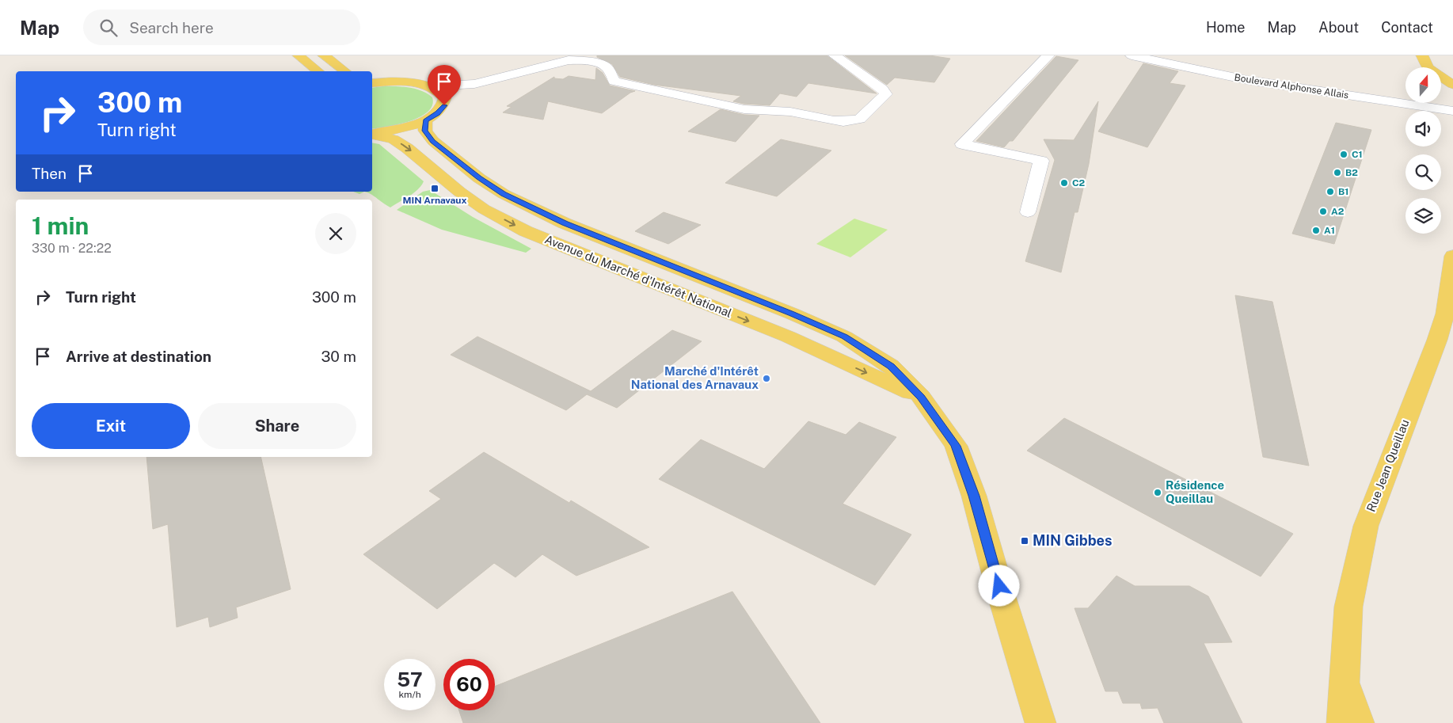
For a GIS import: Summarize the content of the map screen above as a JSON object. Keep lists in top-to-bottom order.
{
  "streets": {
    "main road": ["Avenue du Marché d'Intérêt National", "Rue Jean Queillau"],
    "street": ["Boulevard Alphonse Allais"]
  },
  "places": {
    "other": [
      "C1",
      "B2",
      "C2",
      "B1",
      "A2",
      "A1",
      "Marché d'Intérêt National des Arnavaux",
      "Résidence Queillau"
    ],
    "transit": ["MIN Arnavaux", "MIN Gibbes"]
  },
  "north": "top",
  "page": {
    "header": "Map",
    "search": "Search here",
    "nav": [
      "Home",
      "Map",
      "About",
      "Contact"
    ],
    "turn": ["300 m", "Turn right"],
    "then": "Then",
    "heading": ["1 min", "330 m · 22:22"],
    "list": [
      {
        "name": "Turn right",
        "value": "300 m"
      },
      {
        "name": "Arrive at destination",
        "value": "30 m"
      }
    ],
    "buttons": ["Exit", "Share"],
    "speed": "57 km/h",
    "limit": "60"
  }
}
